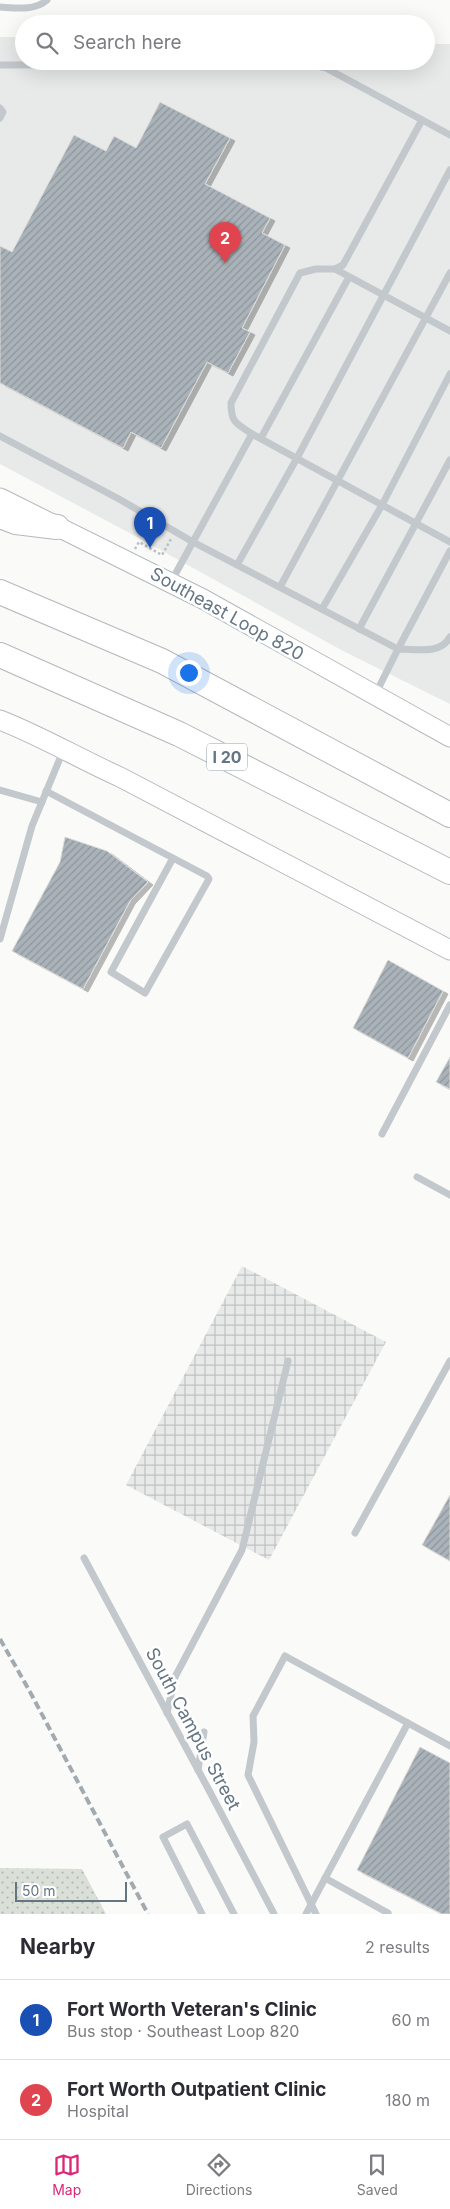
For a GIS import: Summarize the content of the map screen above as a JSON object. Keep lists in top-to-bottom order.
{
  "streets": {
    "highway": ["I 20"],
    "main road": ["Southeast Loop 820"],
    "lane": ["South Campus Street"]
  },
  "scale_bar": "50 m",
  "page": {
    "search": "Search here",
    "pins": ["2", "1"],
    "scale": "50 m",
    "heading": ["Nearby", "2 results"],
    "list": [
      {
        "mark": "1",
        "name": "Fort Worth Veteran's Clinic",
        "note": "Bus stop · Southeast Loop 820",
        "value": "60 m"
      },
      {
        "mark": "2",
        "name": "Fort Worth Outpatient Clinic",
        "note": "Hospital",
        "value": "180 m"
      }
    ],
    "nav": ["Map", "Directions", "Saved"]
  }
}
